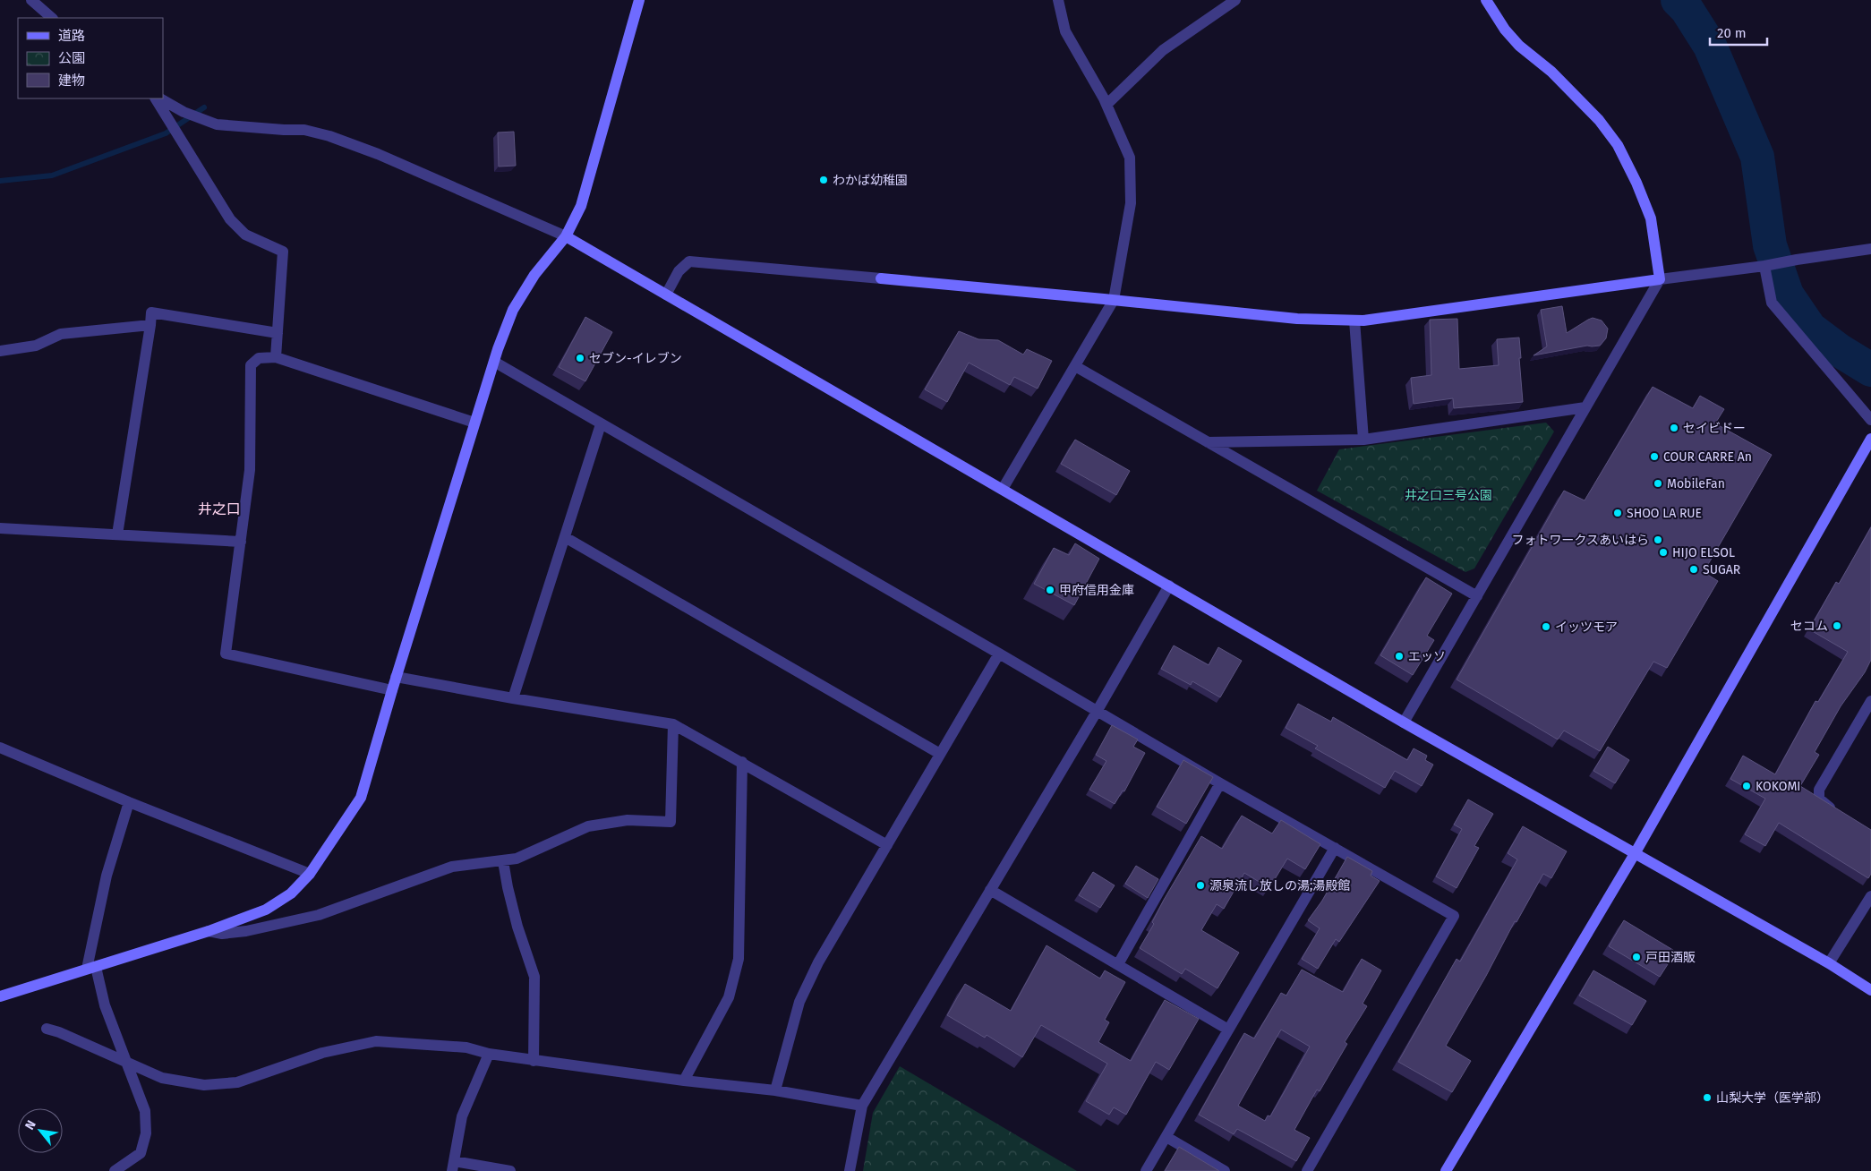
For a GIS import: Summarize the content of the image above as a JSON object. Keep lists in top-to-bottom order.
{
  "districts": ["井之口"],
  "parks": ["井之口三号公園"],
  "places": [
    "わかば幼稚園",
    "セブン-イレブン",
    "セイビドー",
    "COUR CARRE An",
    "MobileFan",
    "SHOO LA RUE",
    "フォトワークスあいはら",
    "HIJO ELSOL",
    "SUGAR",
    "甲府信用金庫",
    "セコム",
    "イッツモア",
    "エッソ",
    "KOKOMI",
    "源泉流し放しの湯;湯殿館",
    "戸田酒販",
    "山梨大学（医学部）"
  ],
  "legend": ["道路", "公園", "建物"],
  "scale_bar": "20 m",
  "north": "top left"
}
